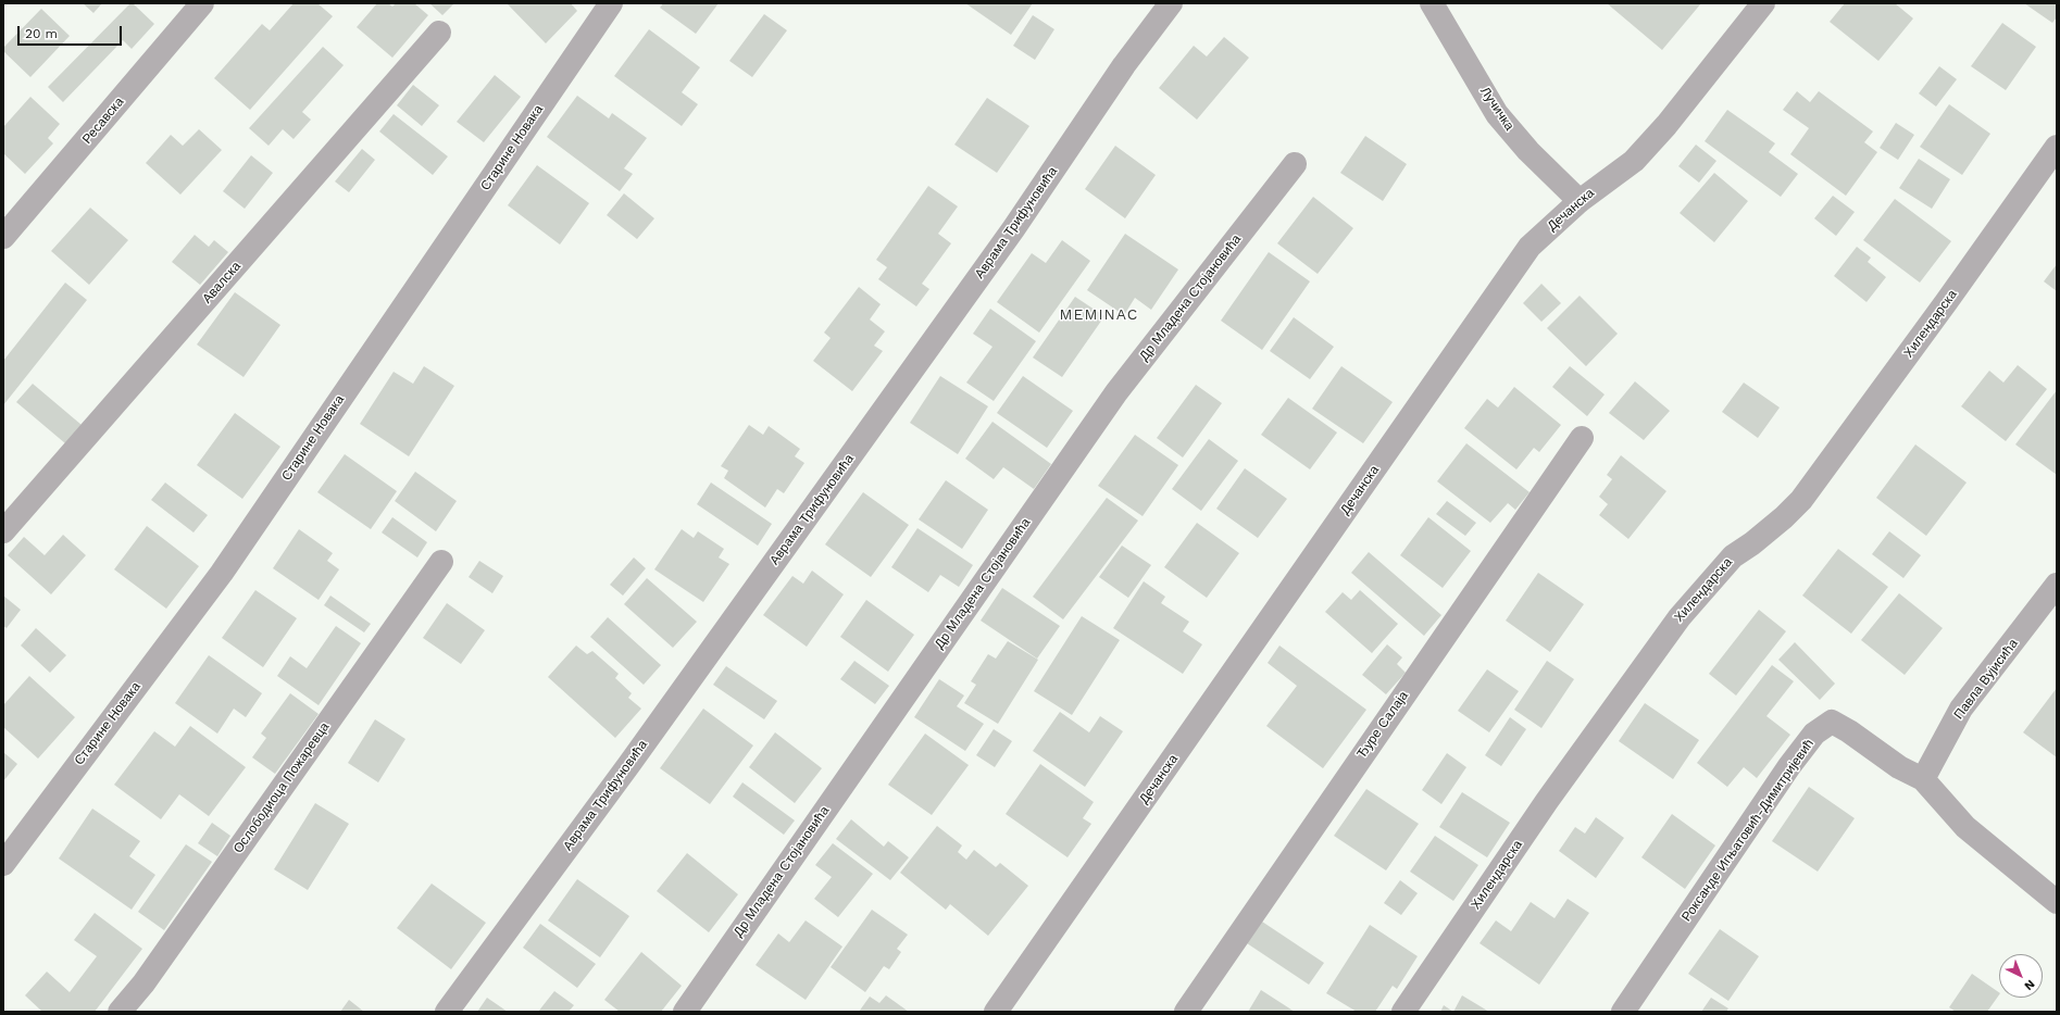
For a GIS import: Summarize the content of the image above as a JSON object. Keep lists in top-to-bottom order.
{
  "streets": {
    "street": [
      "Лучичка",
      "Ресавска",
      "Старине Новака",
      "Дечанска",
      "Аврама Трифуновића",
      "Авалска",
      "Др Младена Стојановића",
      "Хилендарска",
      "Павла Вујисића",
      "Ђуре Салаја",
      "Ослободиоца Пожаревца",
      "Роксанде Игњатовић-Димитријевић"
    ]
  },
  "crossings": [
    ["Лучичка", "Дечанска"],
    ["Павла Вујисића", "Роксанде Игњатовић-Димитријевић"]
  ],
  "districts": ["MEMINAC"],
  "scale_bar": "20 m",
  "north": "bottom right"
}
